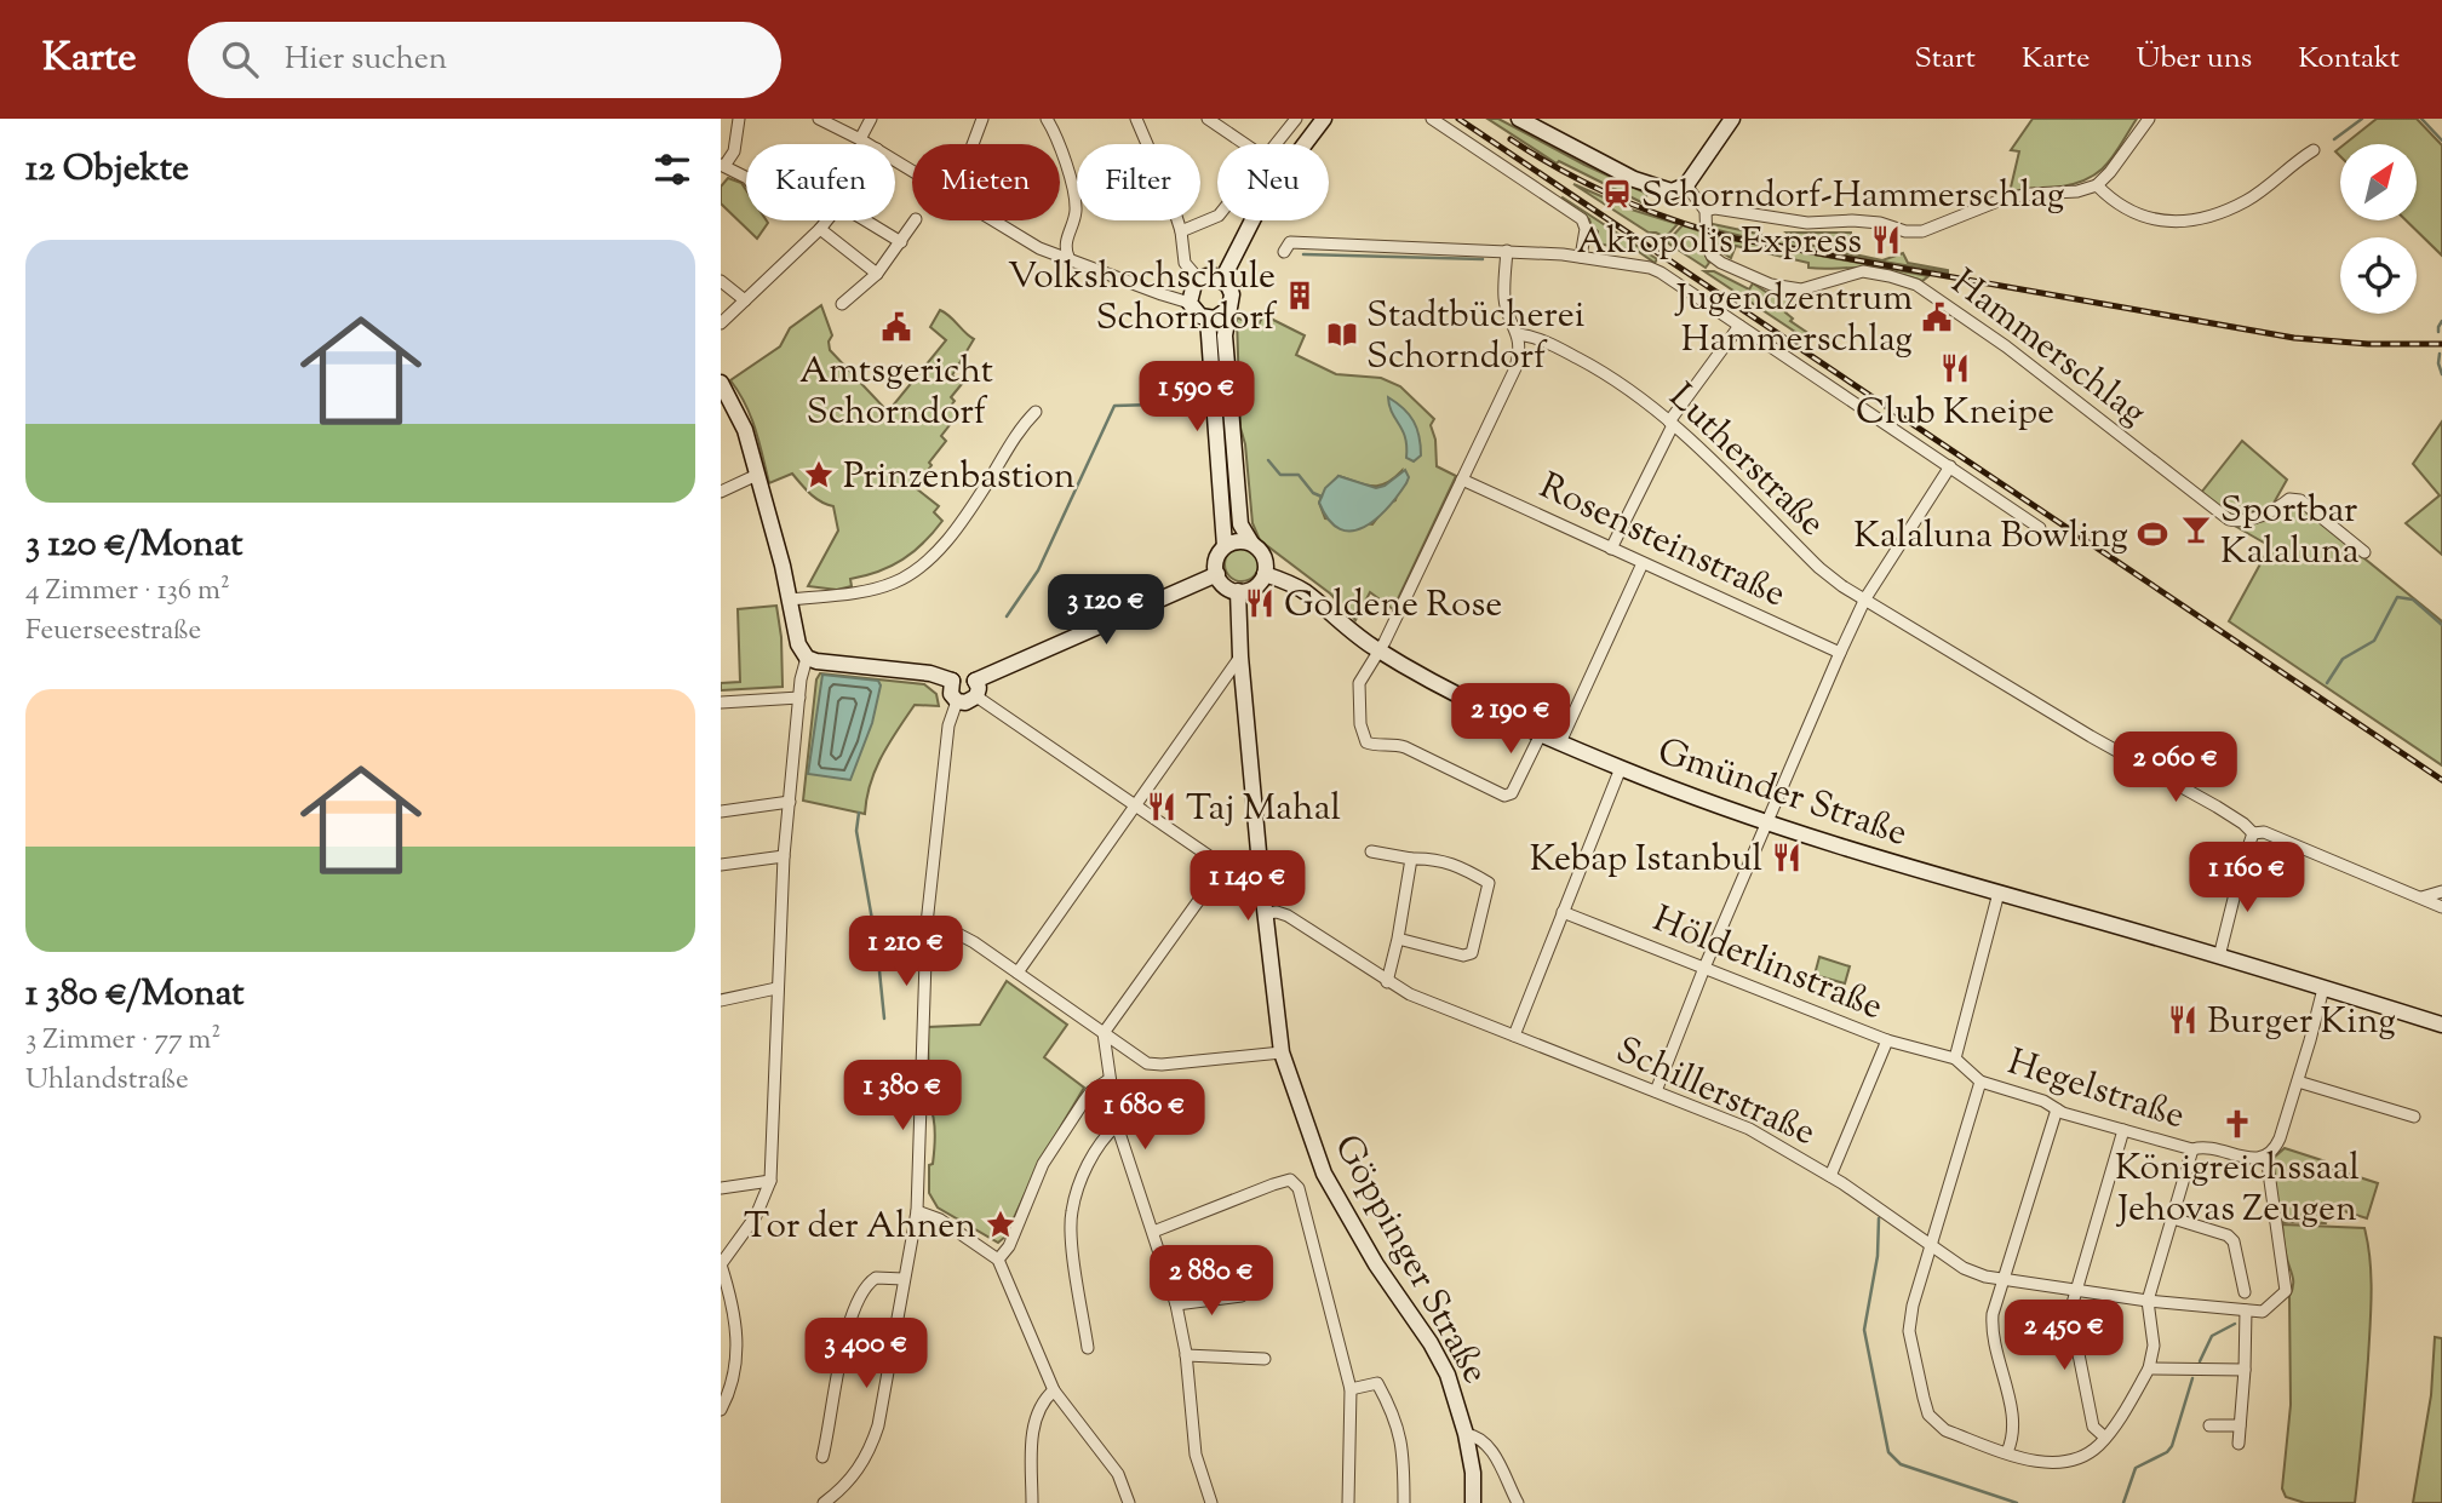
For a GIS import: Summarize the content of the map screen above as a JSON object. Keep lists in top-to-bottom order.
{
  "streets": {
    "main road": ["Gmünder Straße", "Göppinger Straße"],
    "street": [
      "Hammerschlag",
      "Lutherstraße",
      "Rosensteinstraße",
      "Hölderlinstraße",
      "Hegelstraße",
      "Schillerstraße"
    ]
  },
  "crossings": [
    ["Gmünder Straße", "Hegelstraße"],
    ["Gmünder Straße", "Göppinger Straße"],
    ["Hölderlinstraße", "Hegelstraße"],
    ["Schillerstraße", "Göppinger Straße"]
  ],
  "places": {
    "station": ["Schorndorf-Hammerschlag"],
    "restaurant": [
      "Akropolis Express",
      "Club Kneipe",
      "Goldene Rose",
      "Taj Mahal",
      "Kebap Istanbul",
      "Burger King"
    ],
    "building": ["Volkshochschule Schorndorf"],
    "public building": ["Jugendzentrum Hammerschlag", "Amtsgericht Schorndorf"],
    "library": ["Stadtbücherei Schorndorf"],
    "place": ["Prinzenbastion", "Tor der Ahnen"],
    "bar": ["Sportbar Kalaluna"],
    "sports": ["Kalaluna Bowling"],
    "church": ["Königreichssaal Jehovas Zeugen"]
  },
  "north": "top right",
  "page": {
    "header": "Karte",
    "search": "Hier suchen",
    "nav": [
      "Start",
      "Karte",
      "Über uns",
      "Kontakt"
    ],
    "heading": "12 Objekte",
    "chip": [
      "Kaufen",
      "Mieten",
      "Filter",
      "Neu"
    ],
    "list": [
      {
        "name": "3 120 €/Monat",
        "note": "4 Zimmer · 136 m² · Feuerseestraße"
      },
      {
        "name": "1 380 €/Monat",
        "note": "3 Zimmer · 77 m² · Uhlandstraße"
      }
    ],
    "price": [
      "1 590 €",
      "3 120 €",
      "2 190 €",
      "2 060 €",
      "1 160 €",
      "1 140 €",
      "1 210 €",
      "1 380 €",
      "1 680 €",
      "2 880 €",
      "2 450 €",
      "3 400 €"
    ]
  }
}
